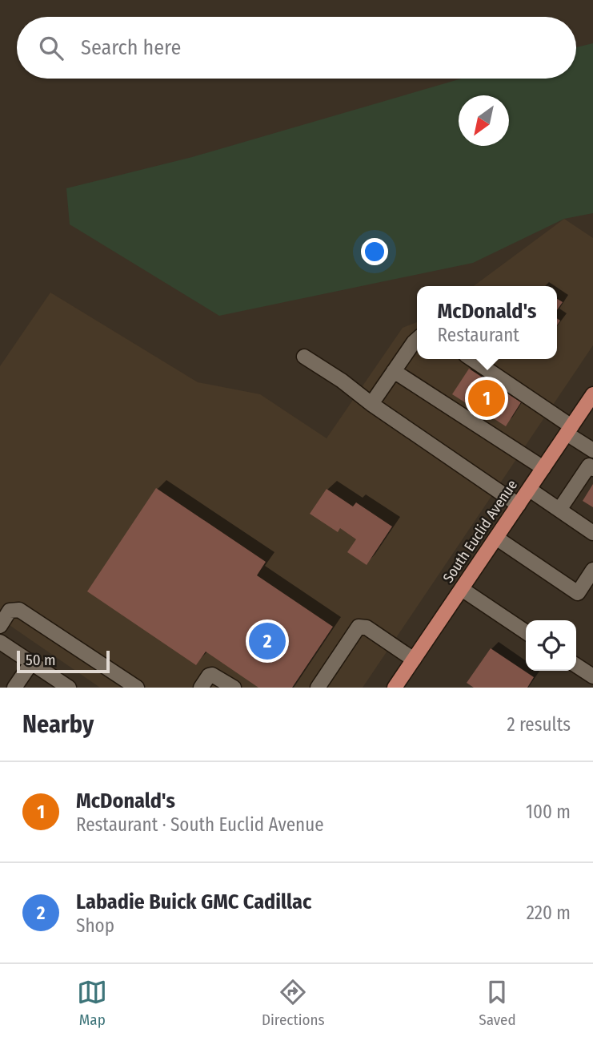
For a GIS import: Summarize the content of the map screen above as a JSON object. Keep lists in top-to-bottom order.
{
  "streets": {
    "main road": ["South Euclid Avenue"]
  },
  "scale_bar": "50 m",
  "north": "bottom left",
  "page": {
    "search": "Search here",
    "popup": ["McDonald's", "Restaurant"],
    "pins": ["1", "2"],
    "scale": "50 m",
    "heading": ["Nearby", "2 results"],
    "list": [
      {
        "mark": "1",
        "name": "McDonald's",
        "note": "Restaurant · South Euclid Avenue",
        "value": "100 m"
      },
      {
        "mark": "2",
        "name": "Labadie Buick GMC Cadillac",
        "note": "Shop",
        "value": "220 m"
      }
    ],
    "nav": ["Map", "Directions", "Saved"]
  }
}
